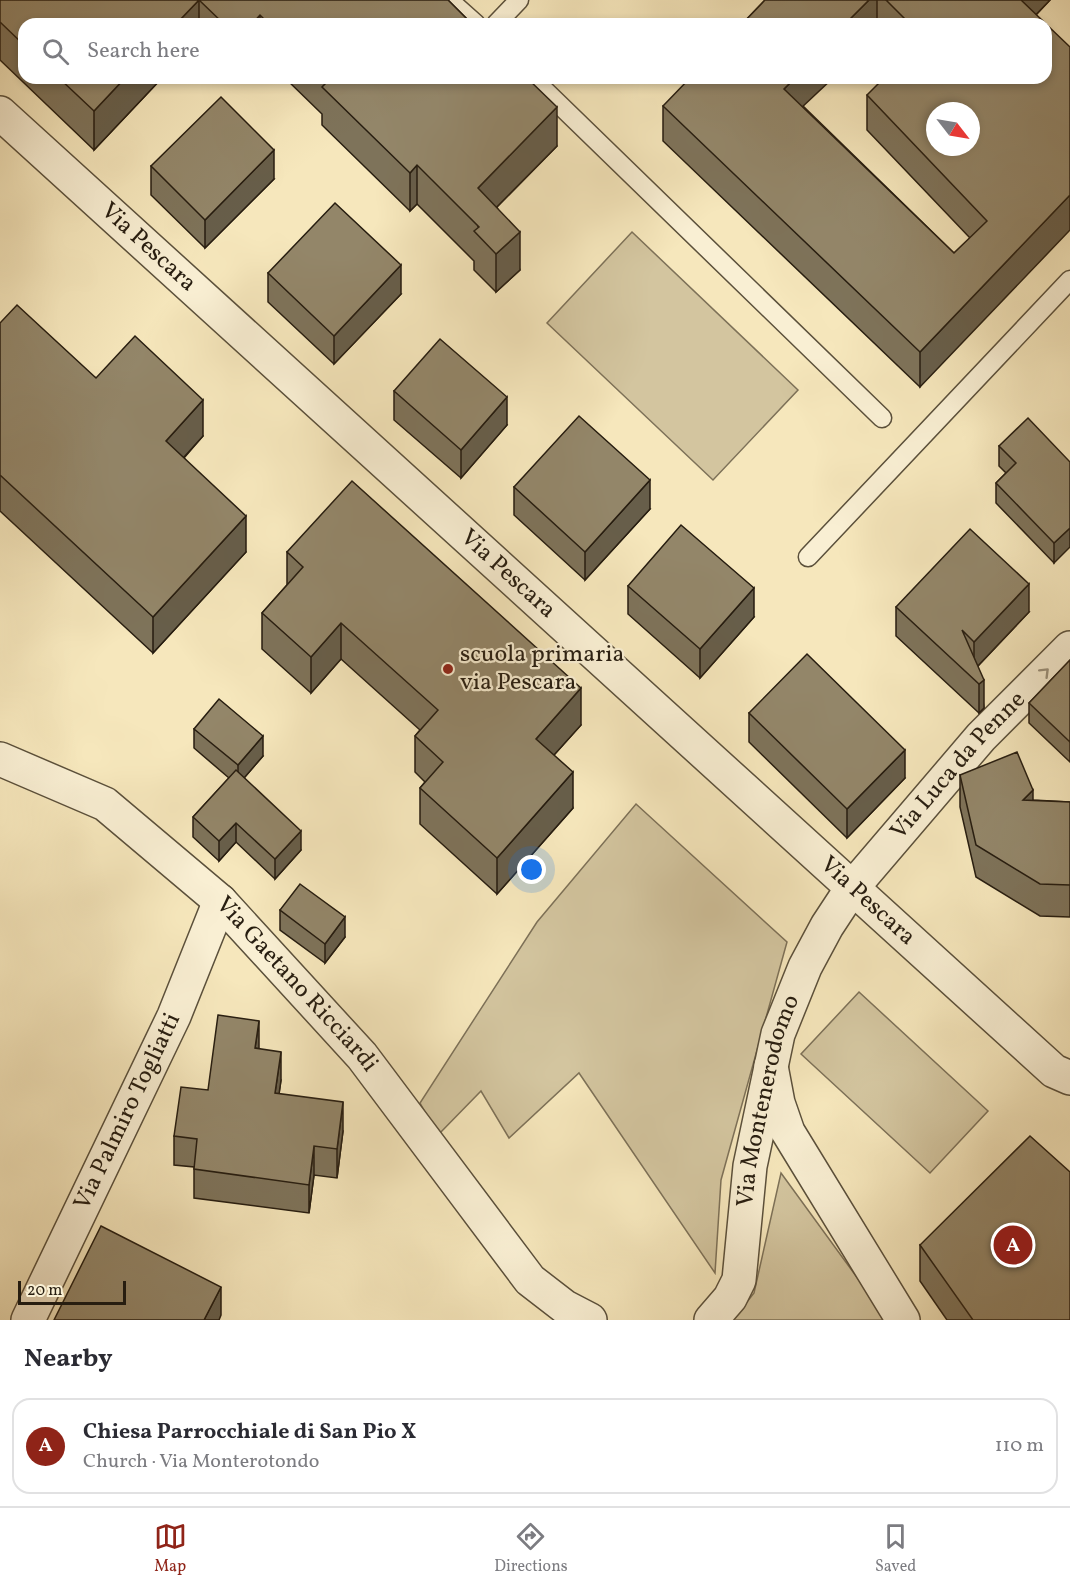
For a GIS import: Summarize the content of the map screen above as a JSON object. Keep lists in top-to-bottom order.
{
  "streets": {
    "street": [
      "Via Pescara",
      "Via Luca da Penne",
      "Via Gaetano Ricciardi",
      "Via Montenerodomo",
      "Via Palmiro Togliatti"
    ]
  },
  "crossings": [
    ["Via Pescara", "Via Luca da Penne"],
    ["Via Pescara", "Via Montenerodomo"],
    ["Via Luca da Penne", "Via Montenerodomo"],
    ["Via Gaetano Ricciardi", "Via Palmiro Togliatti"]
  ],
  "one_way": ["Via Luca da Penne"],
  "places": ["scuola primaria via Pescara"],
  "scale_bar": "20 m",
  "north": "bottom right",
  "page": {
    "search": "Search here",
    "pins": "A",
    "scale": "20 m",
    "heading": "Nearby",
    "list": [
      {
        "mark": "A",
        "name": "Chiesa Parrocchiale di San Pio X",
        "note": "Church · Via Monterotondo",
        "value": "110 m"
      }
    ],
    "nav": ["Map", "Directions", "Saved"]
  }
}
